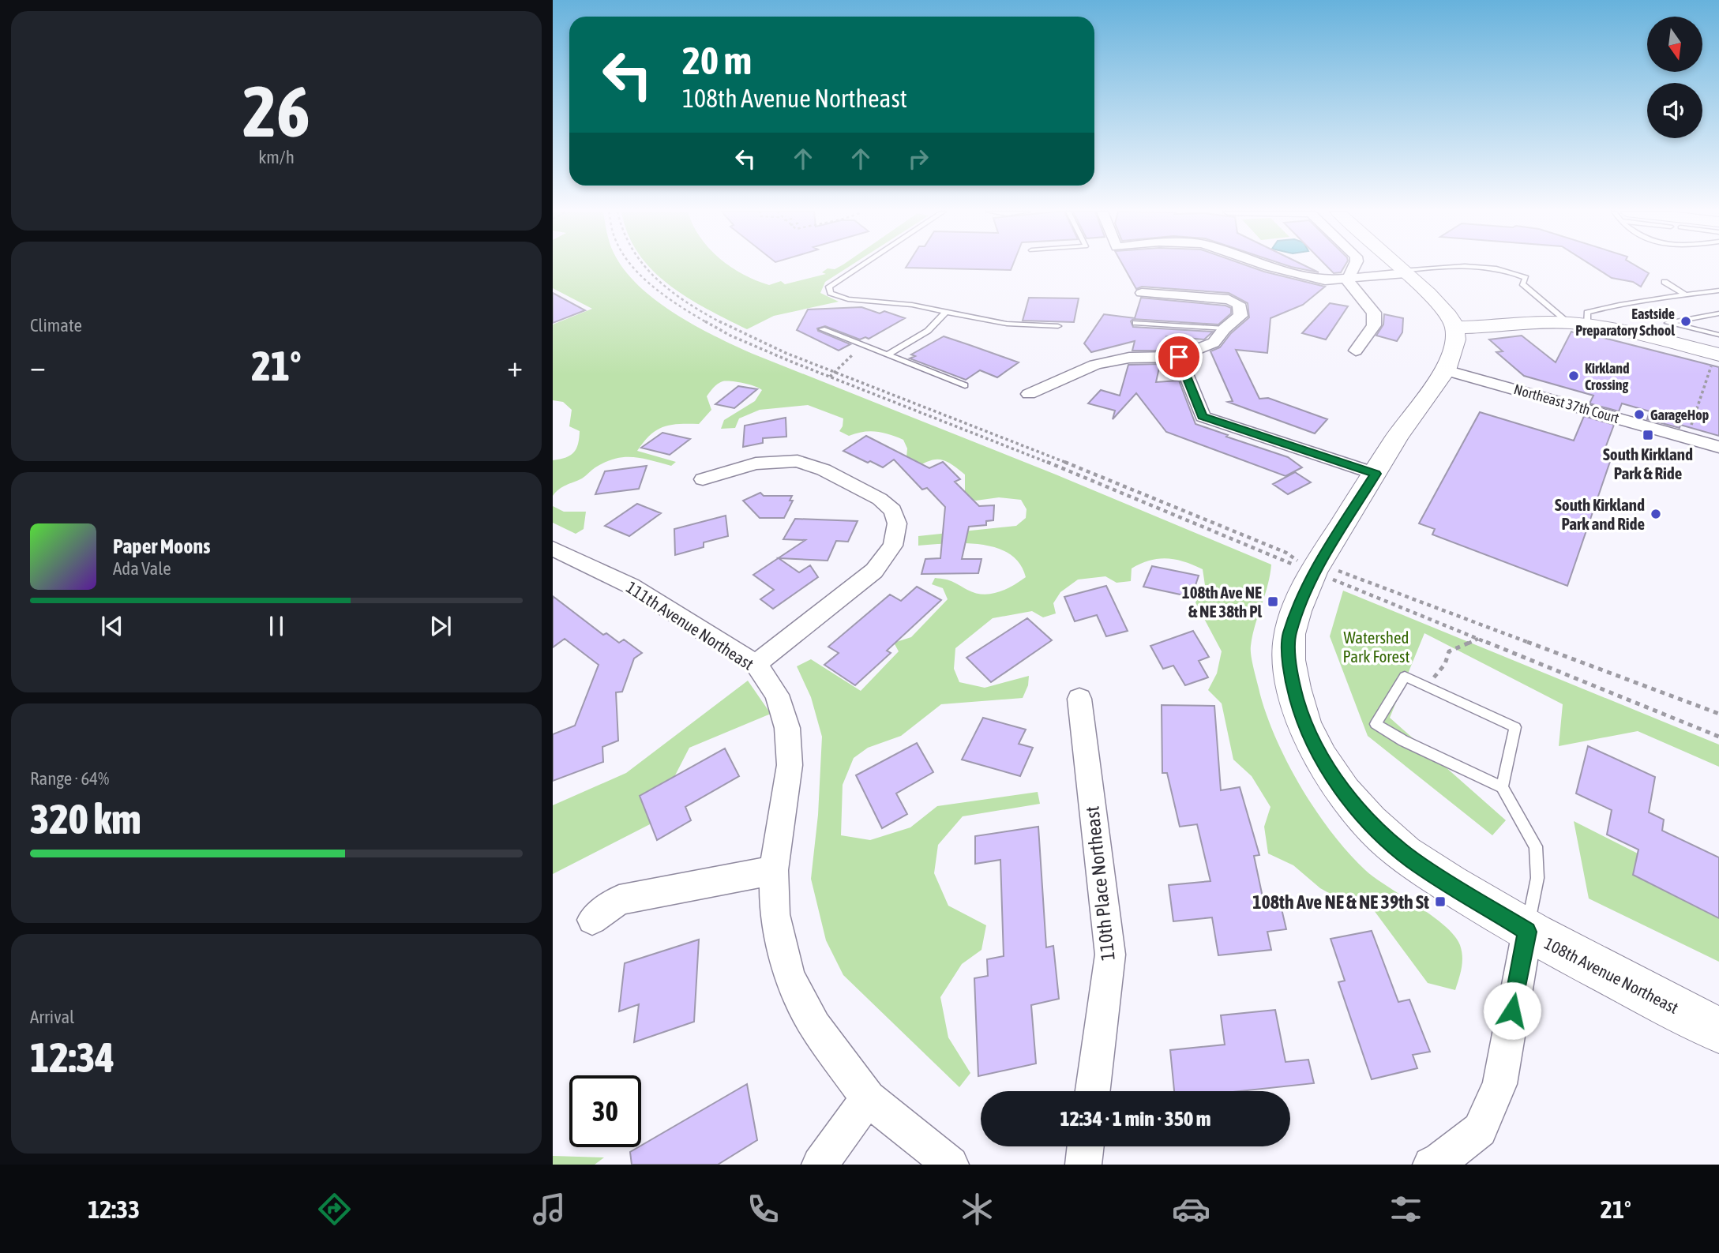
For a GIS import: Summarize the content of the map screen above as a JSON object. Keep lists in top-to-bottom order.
{
  "streets": {
    "main road": ["108th Avenue Northeast"],
    "street": ["Northeast 37th Court", "111th Avenue Northeast", "110th Place Northeast"]
  },
  "crossings": [
    ["Northeast 37th Court", "108th Avenue Northeast"]
  ],
  "parks": ["Watershed Park Forest"],
  "places": {
    "other": [
      "Eastside Preparatory School",
      "Kirkland Crossing",
      "GarageHop",
      "South Kirkland Park and Ride"
    ],
    "transit": ["South Kirkland Park & Ride", "108th Ave NE & NE 38th Pl", "108th Ave NE & NE 39th St"]
  },
  "north": "bottom",
  "page": {
    "tile": [
      ["26", "km/h"],
      "Climate",
      ["Range · 64%", "320 km"],
      ["Arrival", "12:34"]
    ],
    "turn": ["20 m", "108th Avenue Northeast"],
    "heat": ["−", "21°", "+"],
    "song": ["Paper Moons", "Ada Vale"],
    "limit": "30",
    "trip": "12:34 · 1 min · 350 m",
    "tabs": ["12:33", "21°"]
  }
}
